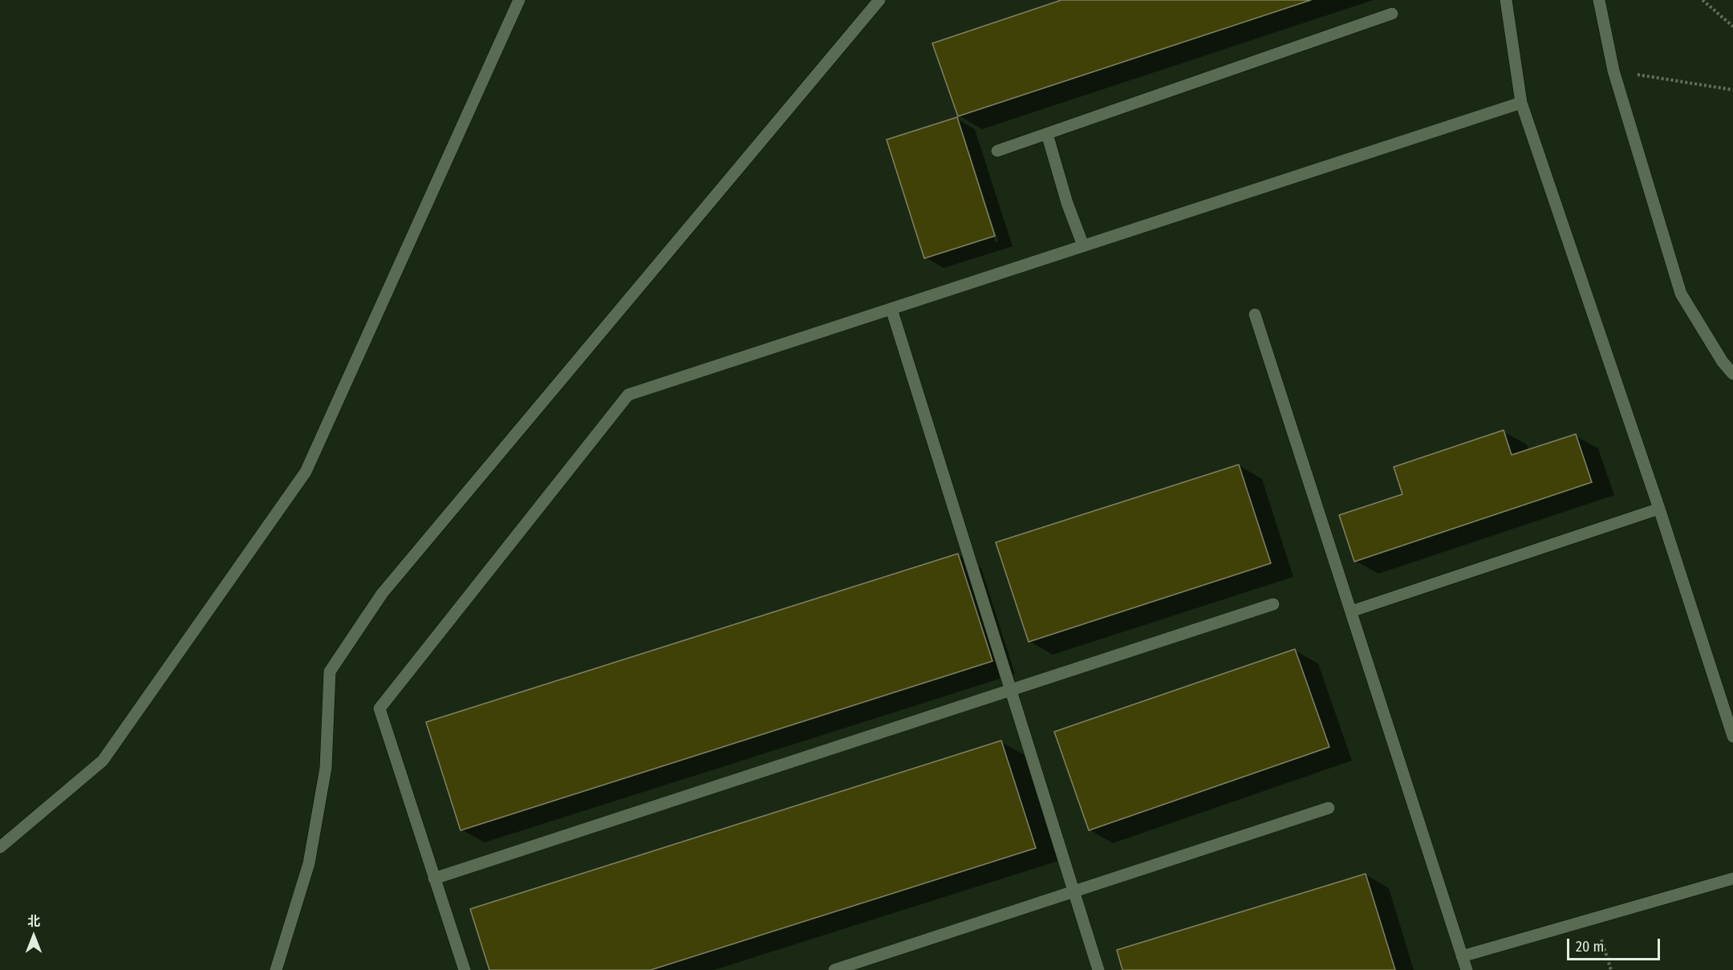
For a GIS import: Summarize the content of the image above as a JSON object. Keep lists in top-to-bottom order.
{
  "scale_bar": "20 m",
  "north": "top"
}
